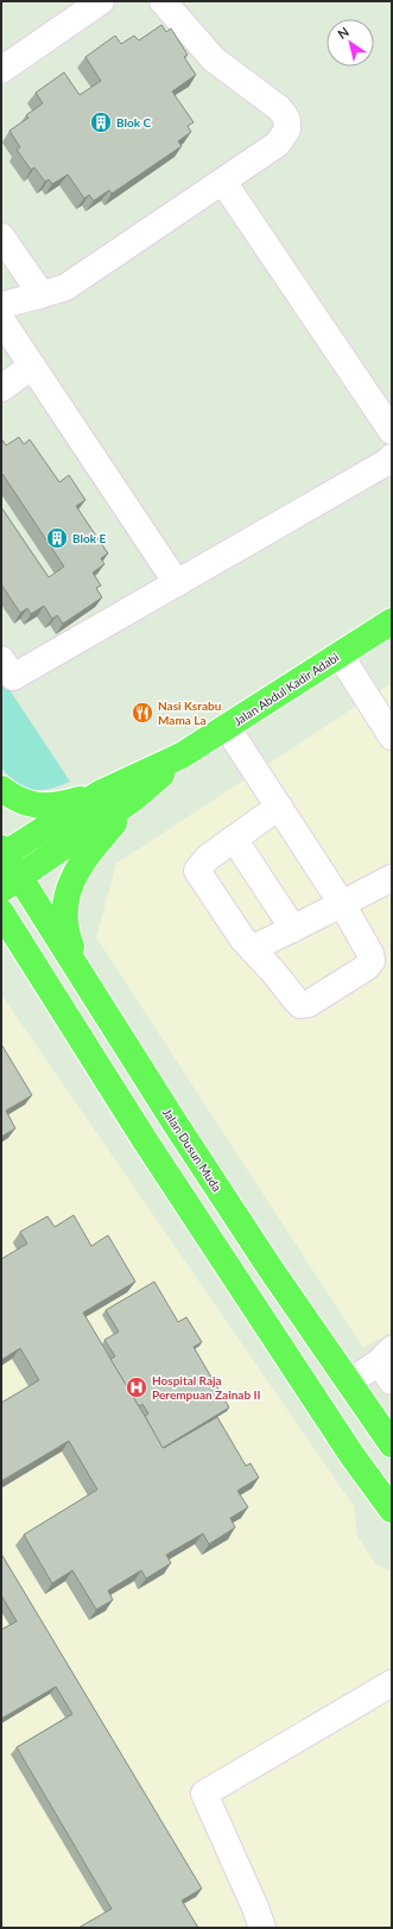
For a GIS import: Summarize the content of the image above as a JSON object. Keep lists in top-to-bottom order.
{
  "streets": {
    "main road": ["Jalan Abdul Kadir Adabi", "Jalan Dusun Muda"]
  },
  "crossings": [
    ["Jalan Abdul Kadir Adabi", "Jalan Dusun Muda"]
  ],
  "places": {
    "building": ["Blok C", "Blok E"],
    "restaurant": ["Nasi Ksrabu Mama La"],
    "hospital": ["Hospital Raja Perempuan Zainab II"]
  },
  "north": "top left"
}
